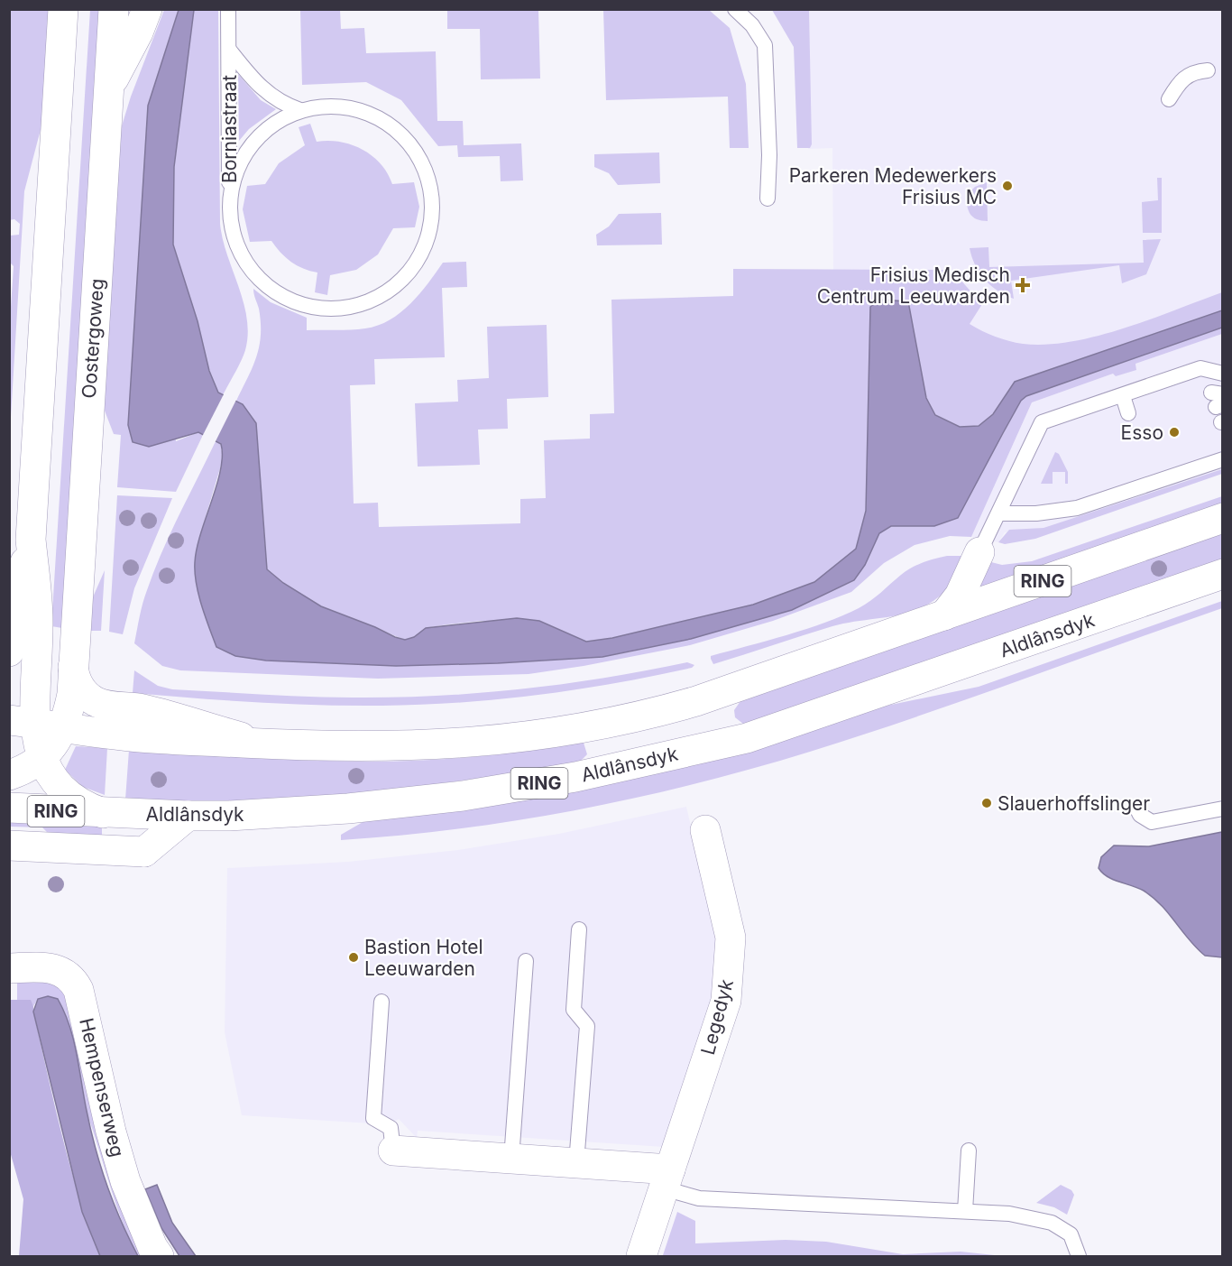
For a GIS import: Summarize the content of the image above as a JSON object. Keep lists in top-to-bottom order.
{
  "streets": {
    "main road": [
      "Oostergoweg",
      "RING",
      "Aldlânsdyk",
      "Legedyk",
      "Hempenserweg"
    ],
    "lane": ["Borniastraat"]
  },
  "crossings": [
    ["Oostergoweg", "RING"]
  ],
  "places": {
    "other": [
      "Parkeren Medewerkers Frisius MC",
      "Esso",
      "Slauerhoffslinger",
      "Bastion Hotel Leeuwarden"
    ],
    "health": ["Frisius Medisch Centrum Leeuwarden"]
  }
}
